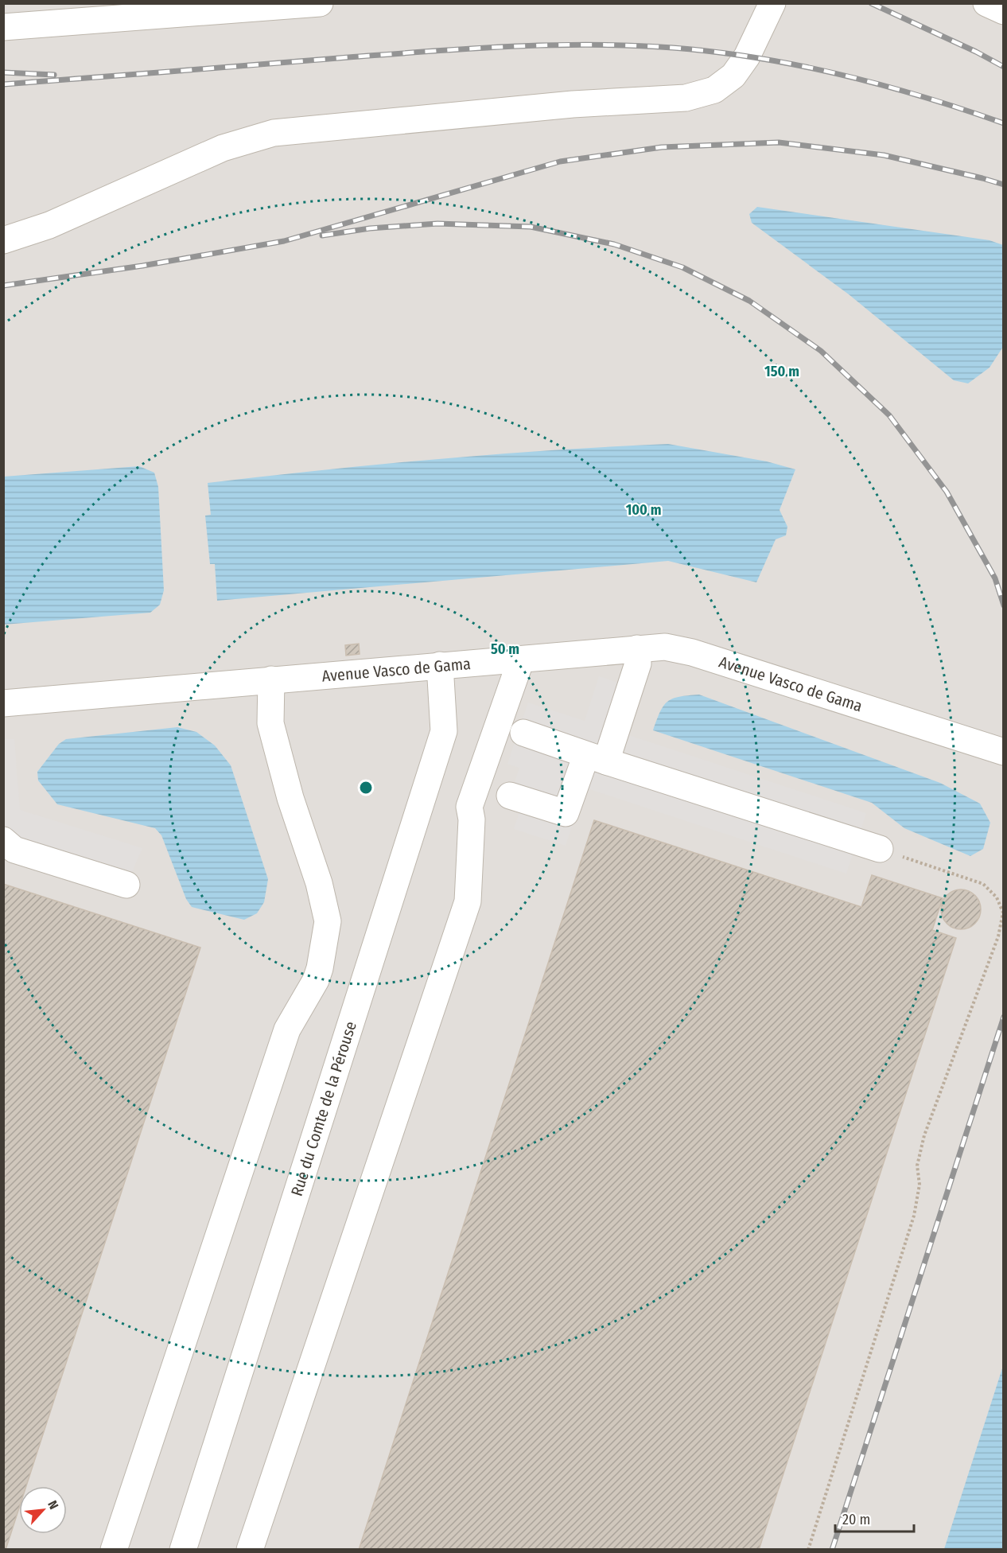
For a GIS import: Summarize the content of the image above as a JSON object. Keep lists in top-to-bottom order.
{
  "streets": {
    "street": ["Avenue Vasco de Gama", "Rue du Comte de la Pérouse"]
  },
  "crossings": [
    ["Avenue Vasco de Gama", "Rue du Comte de la Pérouse"]
  ],
  "scale_bar": "20 m",
  "north": "top right",
  "rings": ["150 m", "100 m", "50 m"]
}
